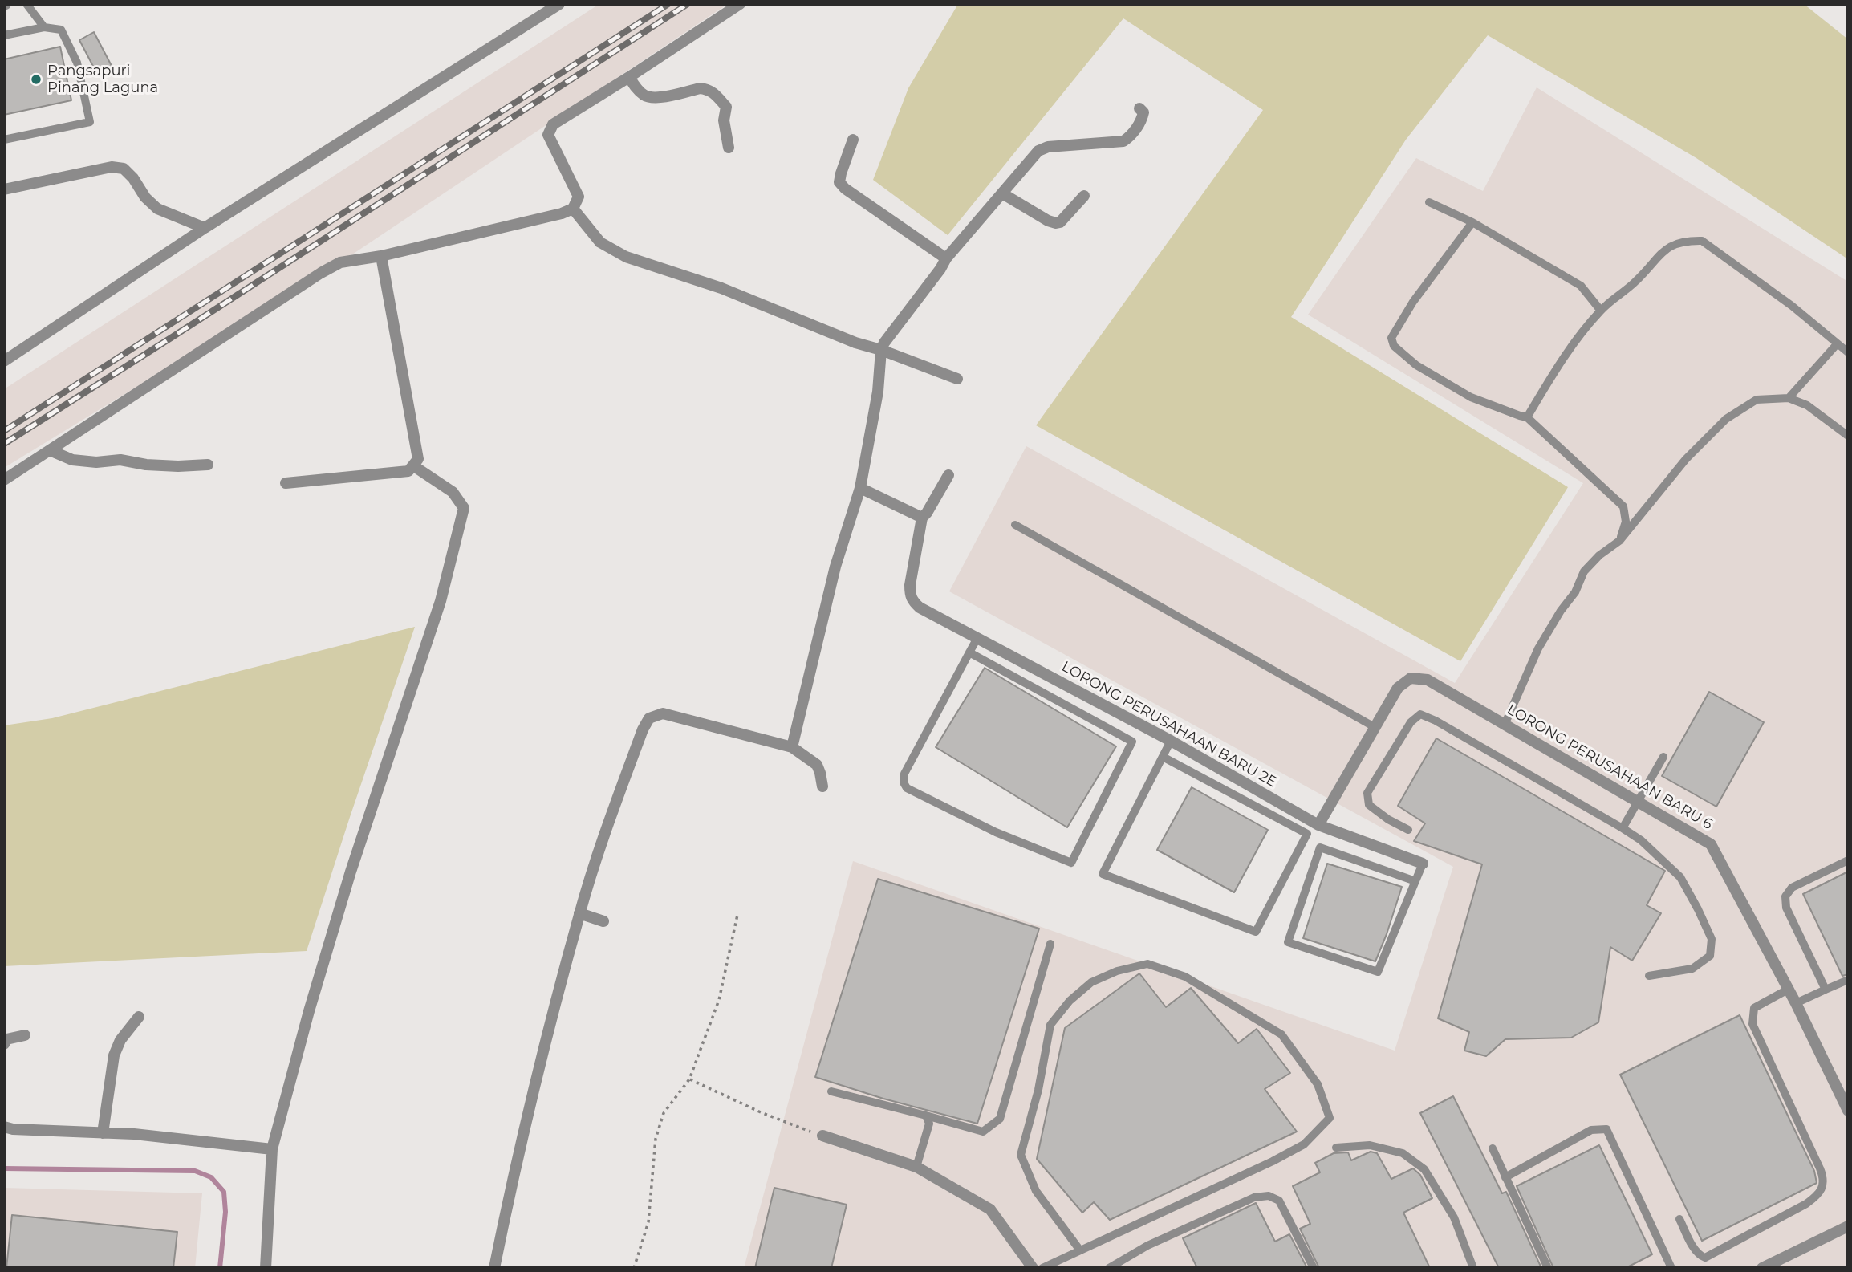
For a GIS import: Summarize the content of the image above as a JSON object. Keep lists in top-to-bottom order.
{
  "streets": {
    "street": ["LORONG PERUSAHAAN BARU 2E", "LORONG PERUSAHAAN BARU 6"]
  },
  "crossings": [
    ["LORONG PERUSAHAAN BARU 2E", "LORONG PERUSAHAAN BARU 6"]
  ],
  "places": ["Pangsapuri Pinang Laguna"]
}
